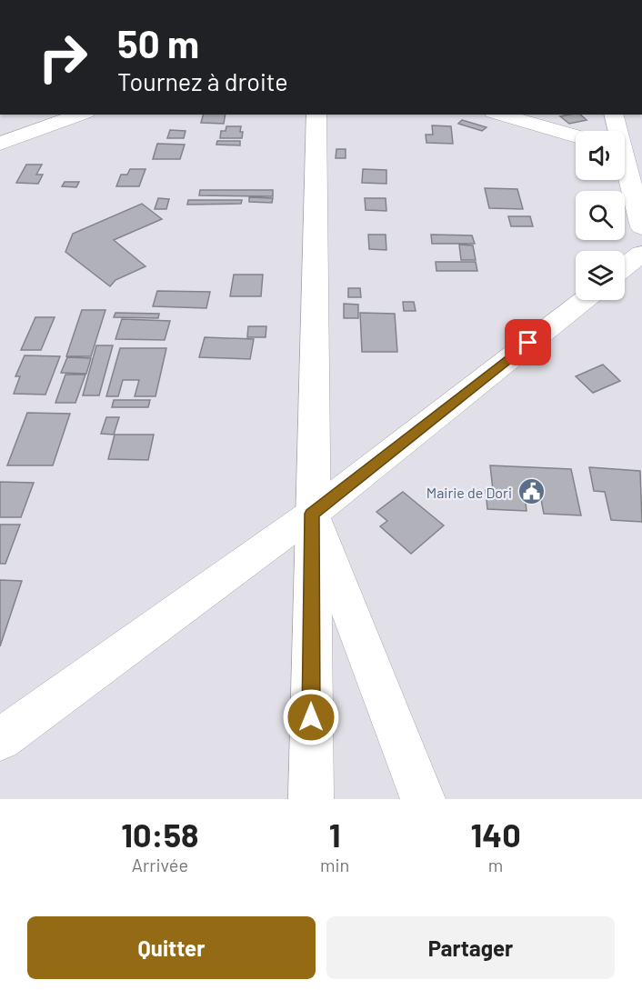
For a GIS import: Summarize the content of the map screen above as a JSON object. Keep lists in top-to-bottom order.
{
  "places": {
    "public building": ["Mairie de Dori"]
  },
  "page": {
    "turn": ["50 m", "Tournez à droite"],
    "eta": [
      "10:58",
      "Arrivée",
      "1",
      "min",
      "140",
      "m"
    ],
    "buttons": ["Quitter", "Partager"]
  }
}
